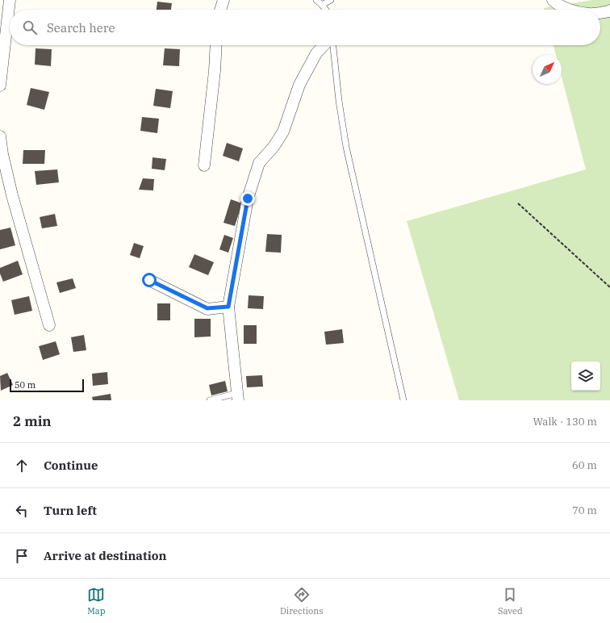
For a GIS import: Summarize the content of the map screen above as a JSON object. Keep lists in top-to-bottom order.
{
  "scale_bar": "50 m",
  "north": "top right",
  "page": {
    "search": "Search here",
    "scale": "50 m",
    "heading": ["2 min", "Walk · 130 m"],
    "list": [
      ["Continue", "60 m"],
      ["Turn left", "70 m"],
      "Arrive at destination"
    ],
    "nav": ["Map", "Directions", "Saved"]
  }
}
